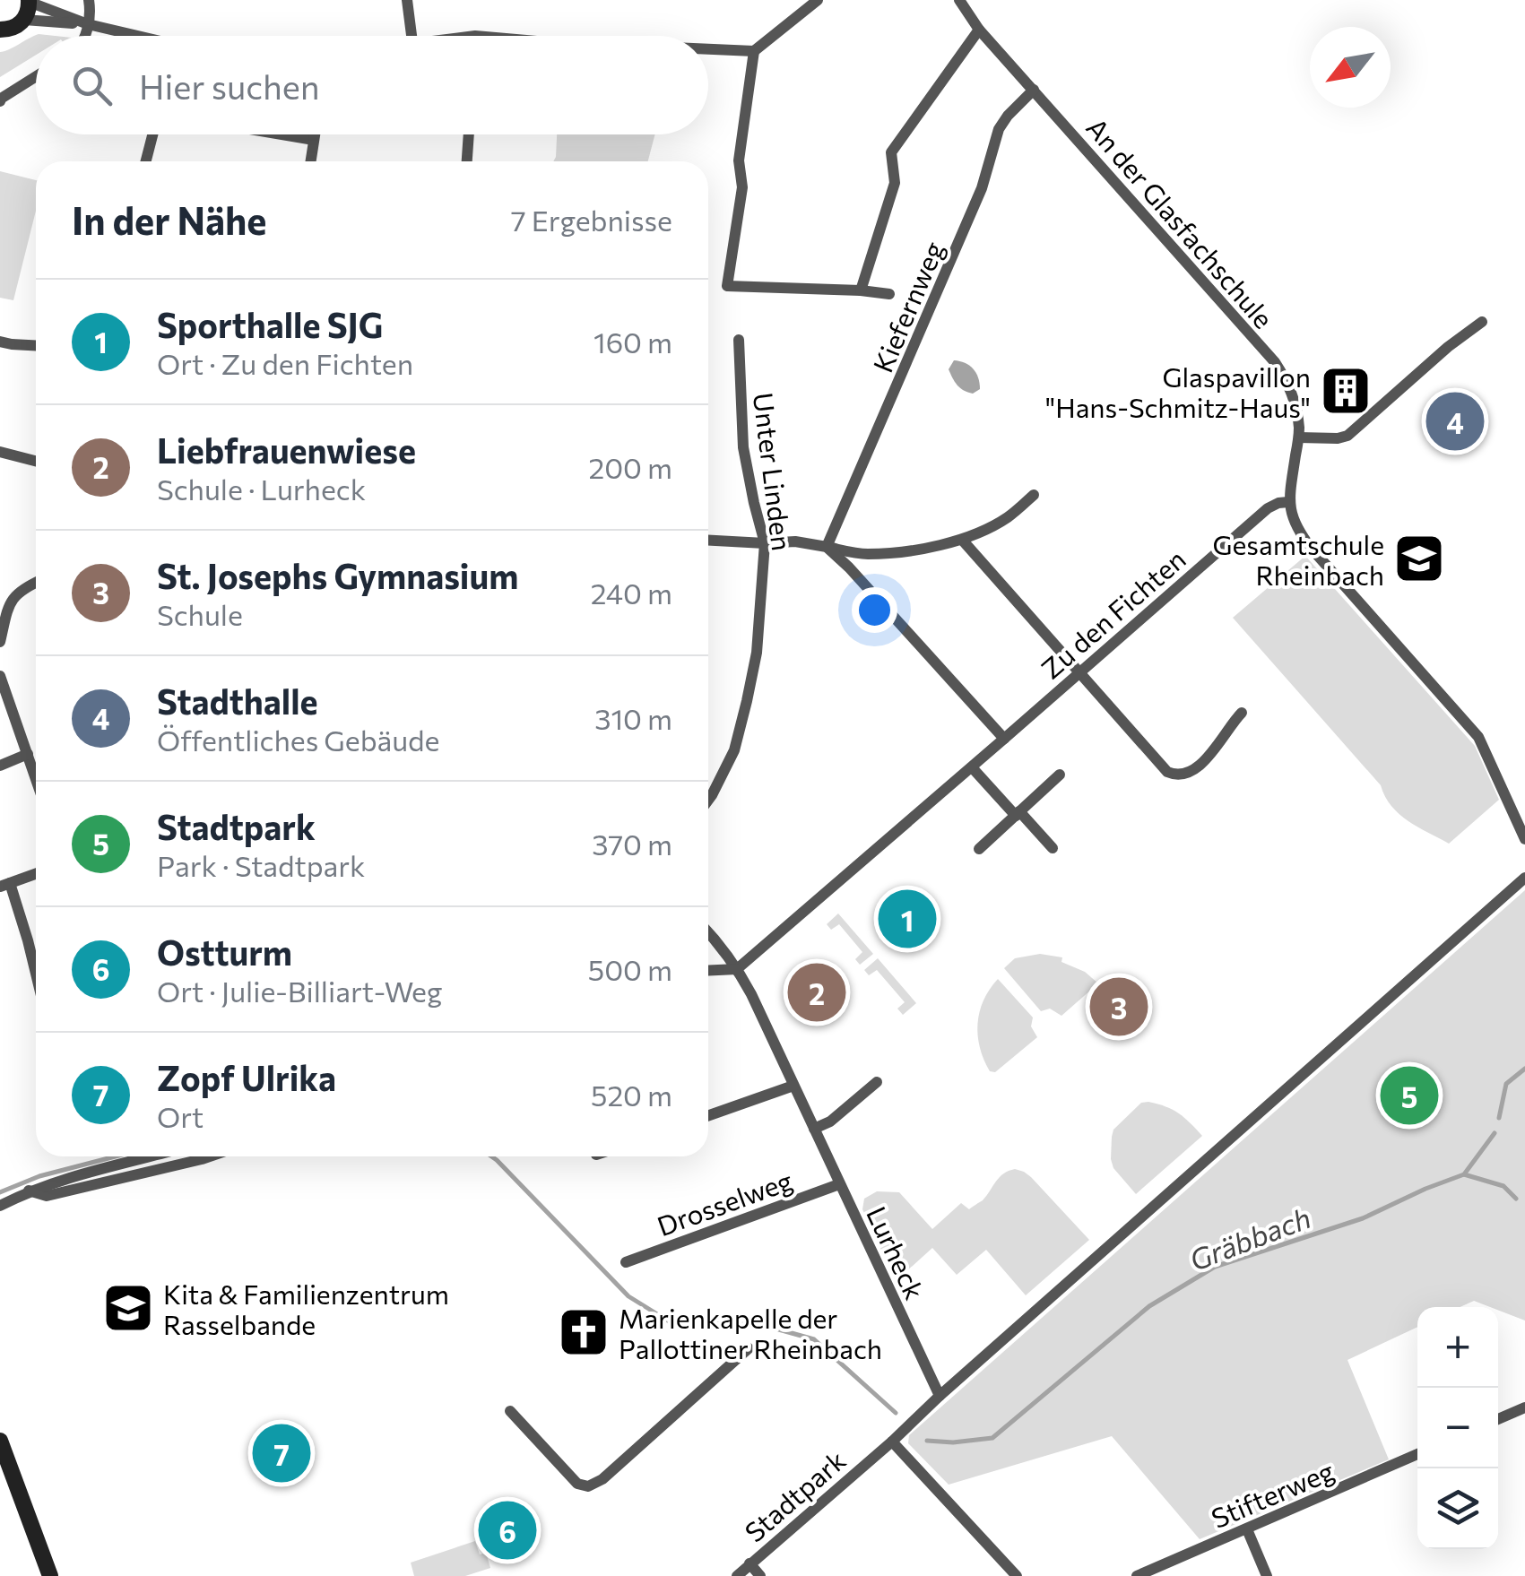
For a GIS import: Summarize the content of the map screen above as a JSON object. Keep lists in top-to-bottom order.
{
  "streets": {
    "street": [
      "An der Glasfachschule",
      "Kiefernweg",
      "Unter Linden",
      "Zu den Fichten",
      "Drosselweg",
      "Lurheck",
      "Stifterweg",
      "Stadtpark"
    ]
  },
  "crossings": [
    ["An der Glasfachschule", "Kiefernweg"],
    ["An der Glasfachschule", "Zu den Fichten"],
    ["Zu den Fichten", "Lurheck"],
    ["Drosselweg", "Lurheck"],
    ["Lurheck", "Stadtpark"]
  ],
  "water": ["Gräbbach"],
  "places": {
    "building": ["Glaspavillon \"Hans-Schmitz-Haus\""],
    "school or university": ["Gesamtschule Rheinbach", "Kita & Familienzentrum Rasselbande"],
    "church": ["Marienkapelle der Pallottiner Rheinbach"]
  },
  "north": "bottom left",
  "page": {
    "search": "Hier suchen",
    "heading": ["In der Nähe", "7 Ergebnisse"],
    "list": [
      {
        "mark": "1",
        "name": "Sporthalle SJG",
        "note": "Ort · Zu den Fichten",
        "value": "160 m"
      },
      {
        "mark": "2",
        "name": "Liebfrauenwiese",
        "note": "Schule · Lurheck",
        "value": "200 m"
      },
      {
        "mark": "3",
        "name": "St. Josephs Gymnasium",
        "note": "Schule",
        "value": "240 m"
      },
      {
        "mark": "4",
        "name": "Stadthalle",
        "note": "Öffentliches Gebäude",
        "value": "310 m"
      },
      {
        "mark": "5",
        "name": "Stadtpark",
        "note": "Park · Stadtpark",
        "value": "370 m"
      },
      {
        "mark": "6",
        "name": "Ostturm",
        "note": "Ort · Julie-Billiart-Weg",
        "value": "500 m"
      },
      {
        "mark": "7",
        "name": "Zopf Ulrika",
        "note": "Ort",
        "value": "520 m"
      }
    ],
    "pins": [
      "4",
      "1",
      "2",
      "3",
      "5",
      "7",
      "6"
    ],
    "map_buttons": ["+", "−"]
  }
}
